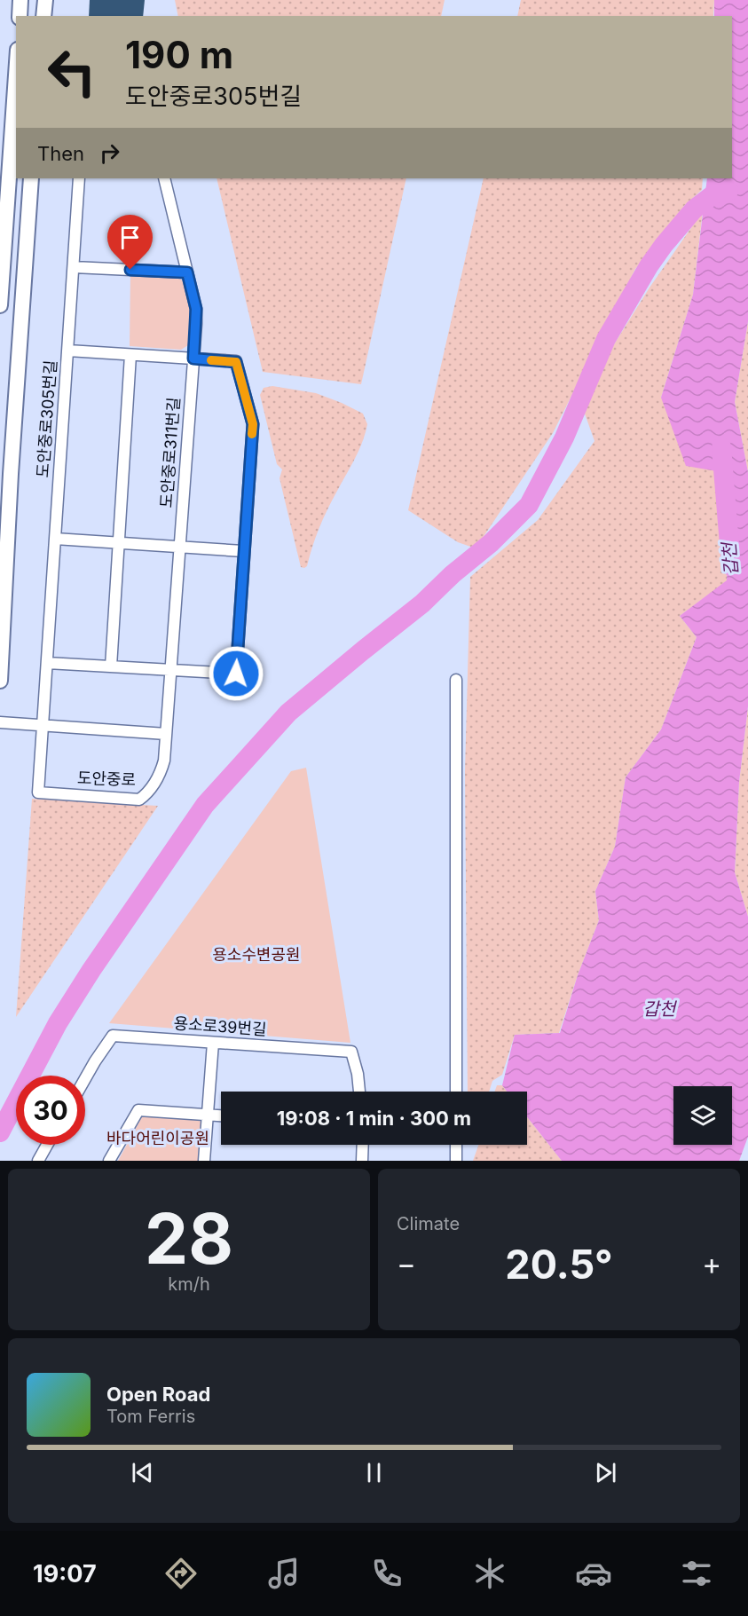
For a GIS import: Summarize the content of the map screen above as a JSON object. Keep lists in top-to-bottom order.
{
  "streets": {
    "street": [
      "도안중로305번길",
      "도안중로311번길",
      "도안중로",
      "용소로39번길"
    ]
  },
  "crossings": [
    ["도안중로305번길", "도안중로"],
    ["도안중로311번길", "도안중로"]
  ],
  "water": ["갑천"],
  "parks": ["용소수변공원", "바다어린이공원"],
  "page": {
    "turn": ["190 m", "도안중로305번길"],
    "then": "Then",
    "limit": "30",
    "trip": "19:08 · 1 min · 300 m",
    "tile": [
      ["28", "km/h"],
      "Climate"
    ],
    "heat": ["−", "20.5°", "+"],
    "song": ["Open Road", "Tom Ferris"],
    "tabs": "19:07"
  }
}
